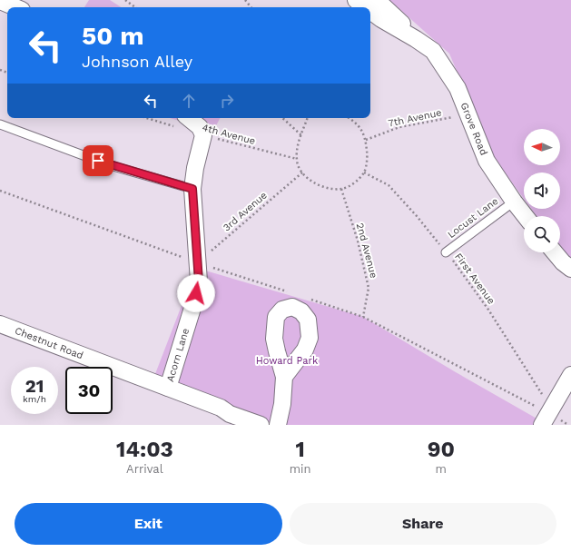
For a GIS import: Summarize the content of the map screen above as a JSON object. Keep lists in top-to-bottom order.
{
  "streets": {
    "street": ["Grove Road", "Chestnut Road", "Acorn Lane"],
    "lane": ["Locust Lane"],
    "path": [
      "7th Avenue",
      "4th Avenue",
      "3rd Avenue",
      "2nd Avenue",
      "First Avenue"
    ]
  },
  "crossings": [
    ["7th Avenue", "Grove Road"],
    ["Grove Road", "Locust Lane"],
    ["4th Avenue", "Acorn Lane"],
    ["3rd Avenue", "Acorn Lane"],
    ["Locust Lane", "First Avenue"],
    ["Chestnut Road", "Acorn Lane"]
  ],
  "parks": ["Howard Park"],
  "north": "left",
  "page": {
    "turn": ["50 m", "Johnson Alley"],
    "speed": "21 km/h",
    "limit": "30",
    "eta": [
      "14:03",
      "Arrival",
      "1",
      "min",
      "90",
      "m"
    ],
    "buttons": ["Exit", "Share"]
  }
}
